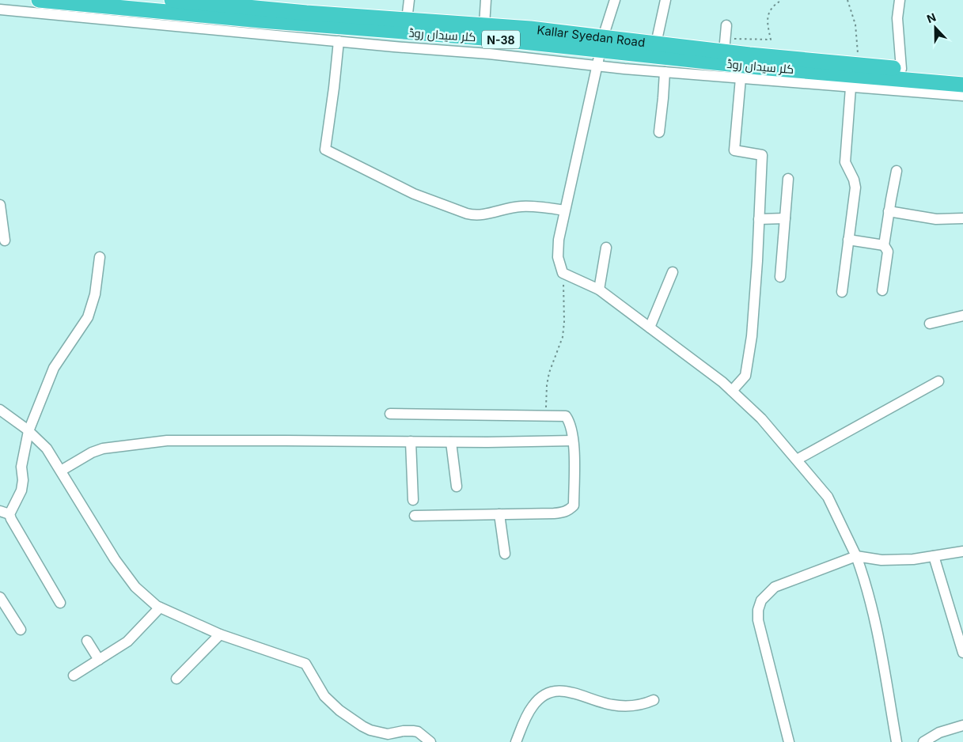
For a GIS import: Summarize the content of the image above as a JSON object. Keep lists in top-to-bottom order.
{
  "streets": {
    "highway": ["کلر سیداں روڈ", "Kallar Syedan Road", "N-38"]
  },
  "crossings": [
    ["کلر سیداں روڈ", "Kallar Syedan Road"]
  ],
  "north": "top"
}
